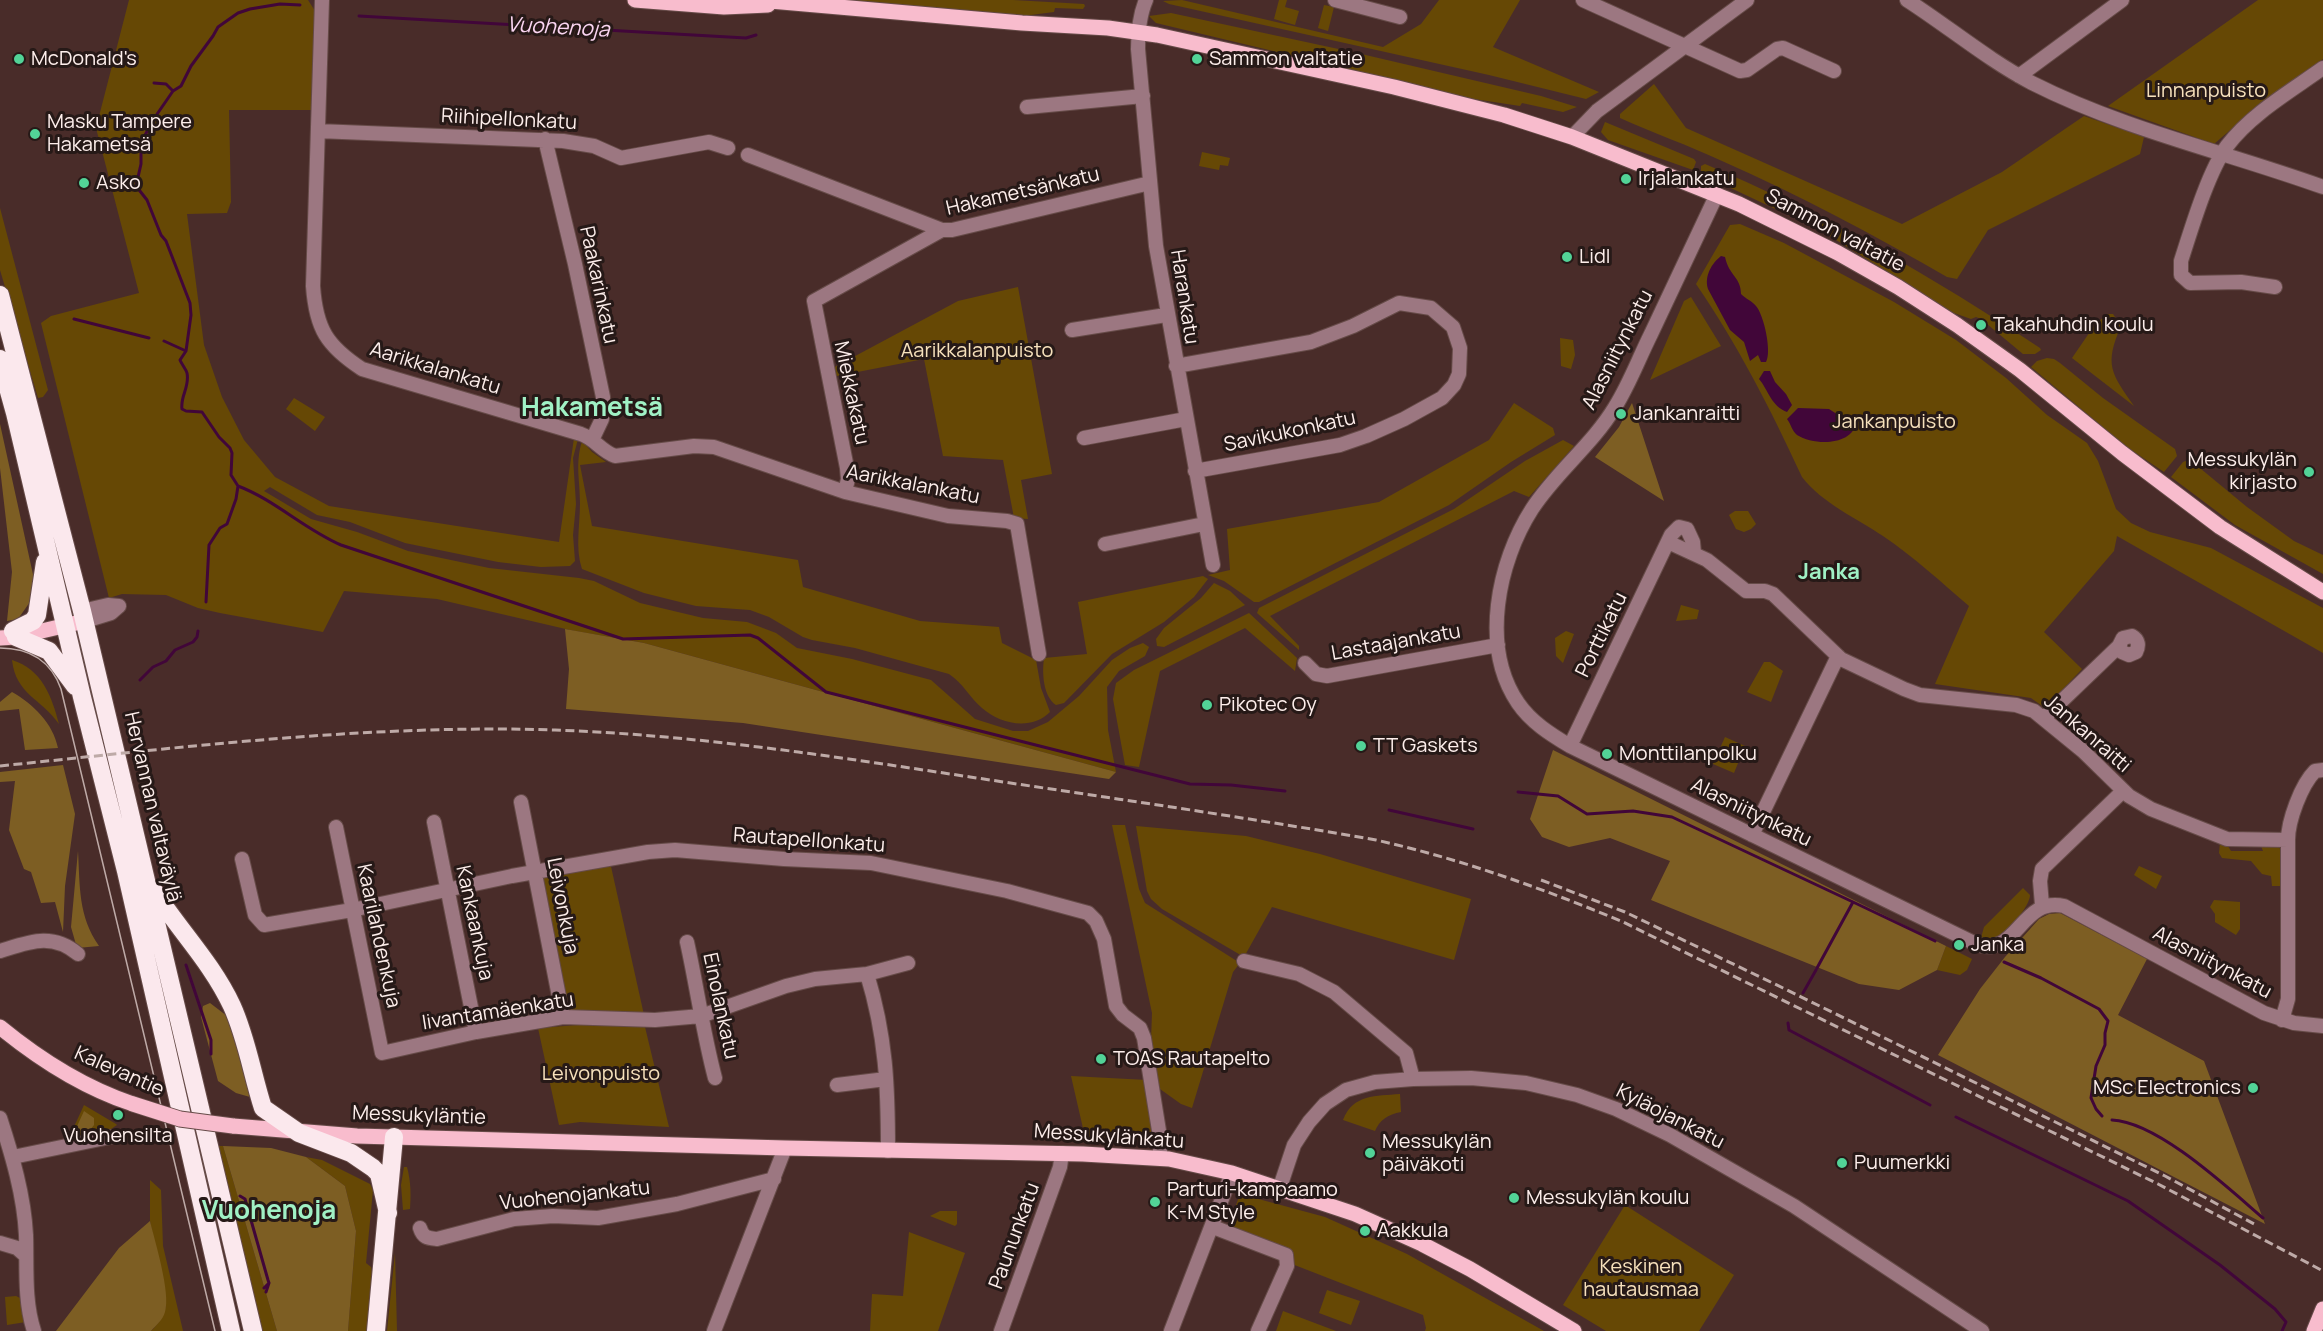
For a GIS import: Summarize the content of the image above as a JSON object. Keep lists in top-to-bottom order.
{
  "streets": {
    "highway": ["Hervannan valtaväylä"],
    "main road": [
      "Sammon valtatie",
      "Kalevantie",
      "Messukyläntie",
      "Messukylänkatu"
    ],
    "street": [
      "Riihipellonkatu",
      "Hakametsänkatu",
      "Paakarinkatu",
      "Harankatu",
      "Alasniitynkatu",
      "Aarikkalankatu",
      "Miekkakatu",
      "Savikukonkatu",
      "Porttikatu",
      "Lastaajankatu",
      "Jankanraitti",
      "Rautapellonkatu",
      "Leivonkuja",
      "Kankaankuja",
      "Kaarilahdenkuja",
      "Einolankatu",
      "Iivantamäenkatu",
      "Kyläojankatu",
      "Vuohenojankatu",
      "Paununkatu"
    ]
  },
  "crossings": [
    ["Riihipellonkatu", "Paakarinkatu"],
    ["Riihipellonkatu", "Aarikkalankatu"],
    ["Hakametsänkatu", "Harankatu"],
    ["Hakametsänkatu", "Miekkakatu"],
    ["Sammon valtatie", "Harankatu"],
    ["Sammon valtatie", "Alasniitynkatu"],
    ["Paakarinkatu", "Aarikkalankatu"],
    ["Harankatu", "Savikukonkatu"],
    ["Alasniitynkatu", "Porttikatu"],
    ["Alasniitynkatu", "Lastaajankatu"],
    ["Aarikkalankatu", "Miekkakatu"],
    ["Porttikatu", "Jankanraitti"],
    ["Rautapellonkatu", "Leivonkuja"],
    ["Rautapellonkatu", "Kankaankuja"],
    ["Rautapellonkatu", "Kaarilahdenkuja"],
    ["Rautapellonkatu", "Messukylänkatu"],
    ["Leivonkuja", "Iivantamäenkatu"],
    ["Kankaankuja", "Iivantamäenkatu"],
    ["Kaarilahdenkuja", "Iivantamäenkatu"],
    ["Einolankatu", "Iivantamäenkatu"],
    ["Kalevantie", "Messukyläntie"],
    ["Messukyläntie", "Messukylänkatu"],
    ["Kyläojankatu", "Messukylänkatu"],
    ["Messukylänkatu", "Paununkatu"]
  ],
  "districts": ["Hakametsä", "Janka", "Vuohenoja"],
  "water": ["Vuohenoja"],
  "parks": [
    "Linnanpuisto",
    "Aarikkalanpuisto",
    "Jankanpuisto",
    "Leivonpuisto",
    "Keskinen hautausmaa"
  ],
  "places": [
    "McDonald's",
    "Sammon valtatie",
    "Masku Tampere Hakametsä",
    "Irjalankatu",
    "Asko",
    "Lidl",
    "Takahuhdin koulu",
    "Jankanraitti",
    "Messukylän kirjasto",
    "Pikotec Oy",
    "TT Gaskets",
    "Monttilanpolku",
    "Janka",
    "TOAS Rautapelto",
    "MSc Electronics",
    "Vuohensilta",
    "Messukylän päiväkoti",
    "Puumerkki",
    "Messukylän koulu",
    "Parturi-kampaamo K-M Style",
    "Aakkula"
  ]
}
